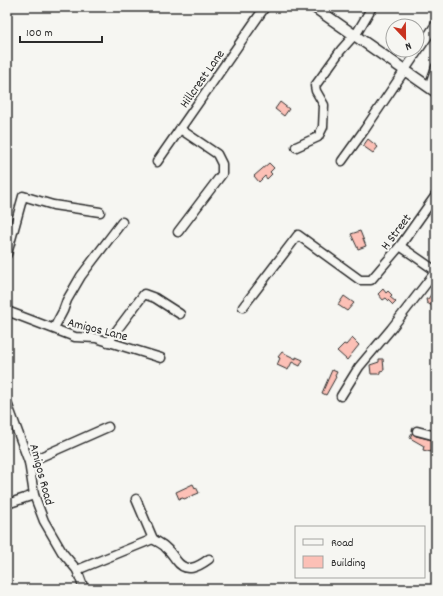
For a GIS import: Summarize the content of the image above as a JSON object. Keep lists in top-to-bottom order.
{
  "streets": {
    "street": [
      "Hillcrest Lane",
      "H Street",
      "Amigos Lane",
      "Amigos Road"
    ]
  },
  "legend": ["Road", "Building"],
  "scale_bar": "100 m",
  "north": "bottom"
}
